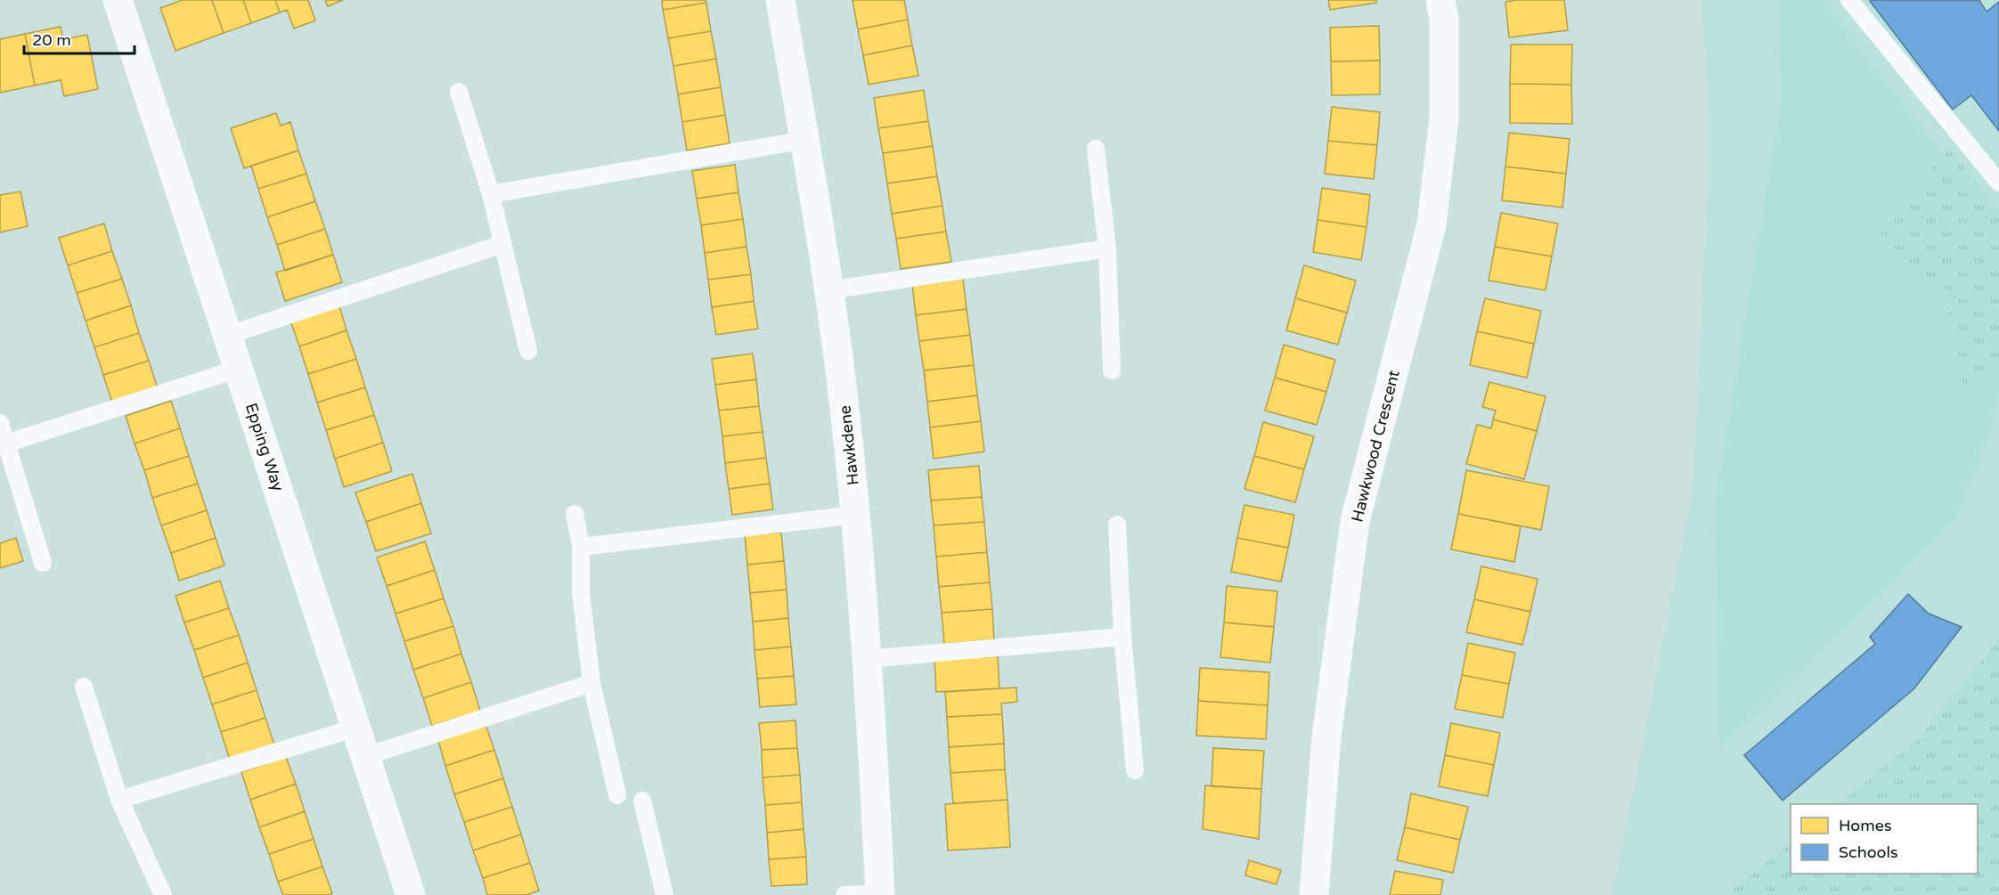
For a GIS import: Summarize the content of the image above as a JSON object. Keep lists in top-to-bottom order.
{
  "streets": {
    "street": ["Hawkdene", "Hawkwood Crescent", "Epping Way"]
  },
  "legend": ["Homes", "Schools"],
  "scale_bar": "20 m"
}
